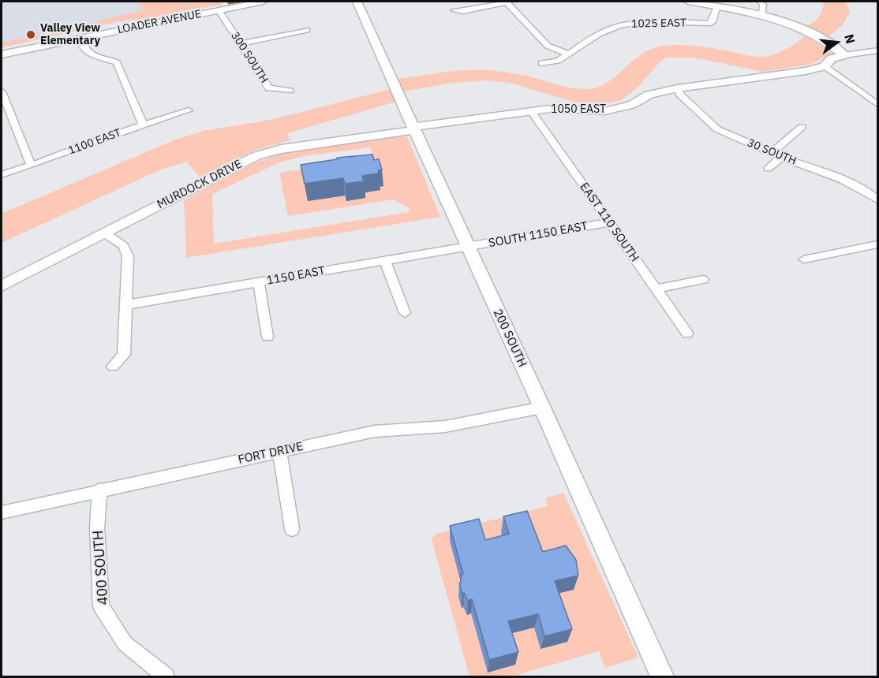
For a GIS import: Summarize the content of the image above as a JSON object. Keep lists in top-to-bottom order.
{
  "streets": {
    "street": [
      "LOADER AVENUE",
      "1025 EAST",
      "300 SOUTH",
      "1050 EAST",
      "1100 EAST",
      "30 SOUTH",
      "MURDOCK DRIVE",
      "EAST 110 SOUTH",
      "SOUTH 1150 EAST",
      "1150 EAST",
      "200 SOUTH",
      "FORT DRIVE",
      "400 SOUTH"
    ]
  },
  "crossings": [
    ["LOADER AVENUE", "300 SOUTH"],
    ["1050 EAST", "30 SOUTH"],
    ["1050 EAST", "MURDOCK DRIVE"],
    ["1050 EAST", "EAST 110 SOUTH"],
    ["1050 EAST", "200 SOUTH"],
    ["MURDOCK DRIVE", "200 SOUTH"],
    ["EAST 110 SOUTH", "SOUTH 1150 EAST"],
    ["SOUTH 1150 EAST", "1150 EAST"],
    ["SOUTH 1150 EAST", "200 SOUTH"],
    ["1150 EAST", "200 SOUTH"],
    ["200 SOUTH", "FORT DRIVE"],
    ["FORT DRIVE", "400 SOUTH"]
  ],
  "places": ["Valley View Elementary"],
  "north": "right"
}
